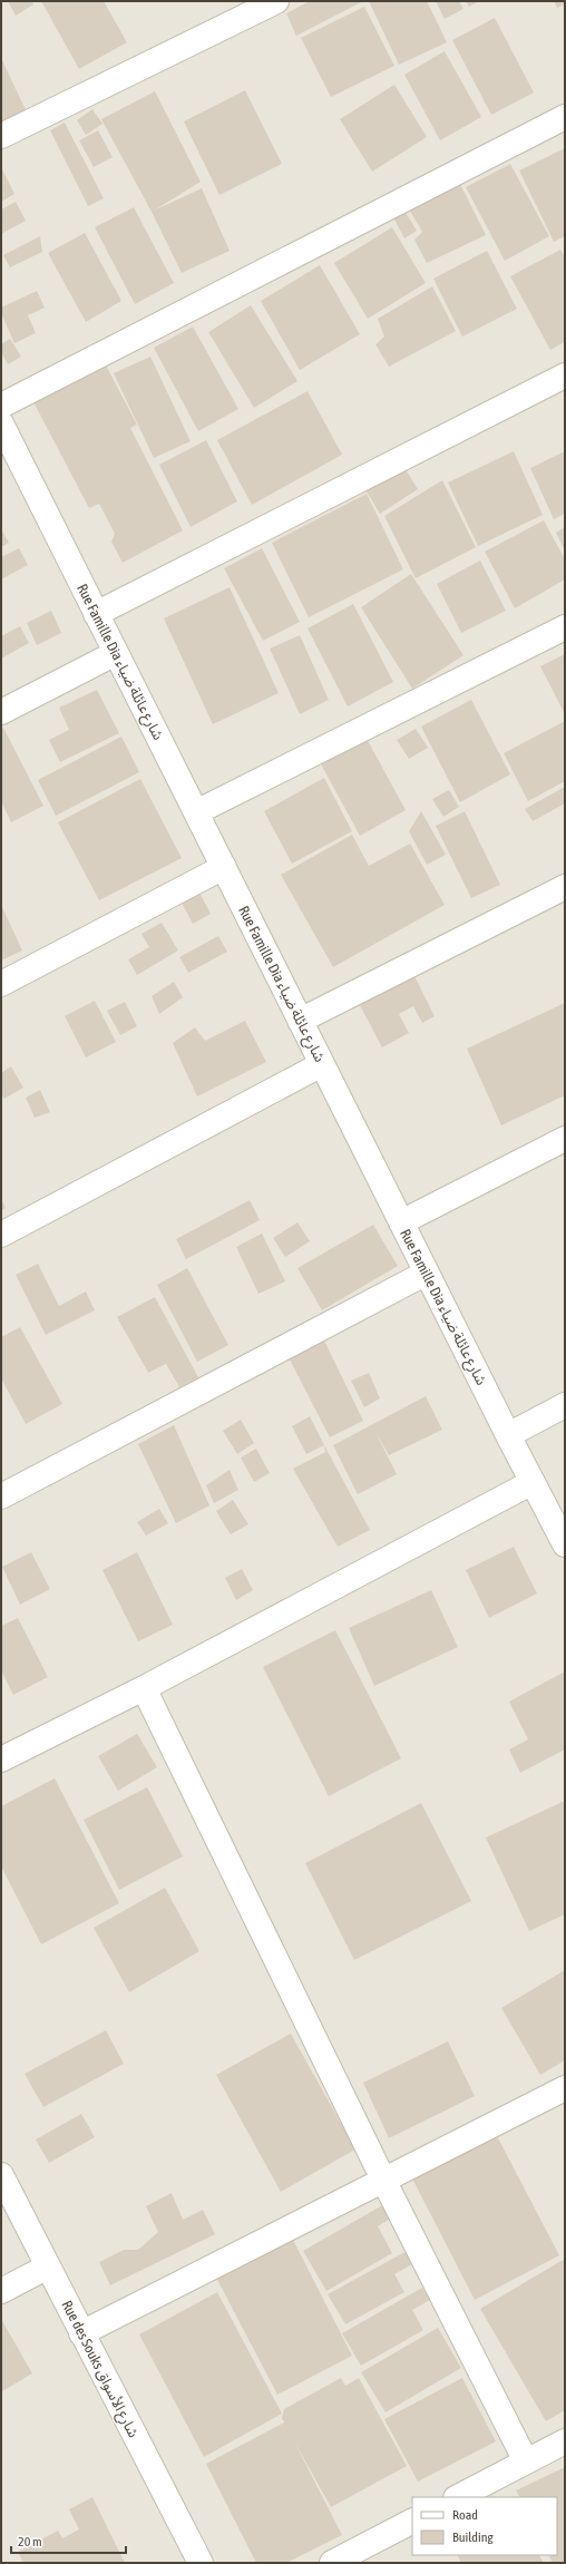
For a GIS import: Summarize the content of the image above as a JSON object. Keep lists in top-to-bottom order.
{
  "streets": {
    "street": ["Rue Famille Dia شارع عائلة ضياء", "Rue des Souks شارع الأسواق"]
  },
  "legend": ["Road", "Building"],
  "scale_bar": "20 m"
}
